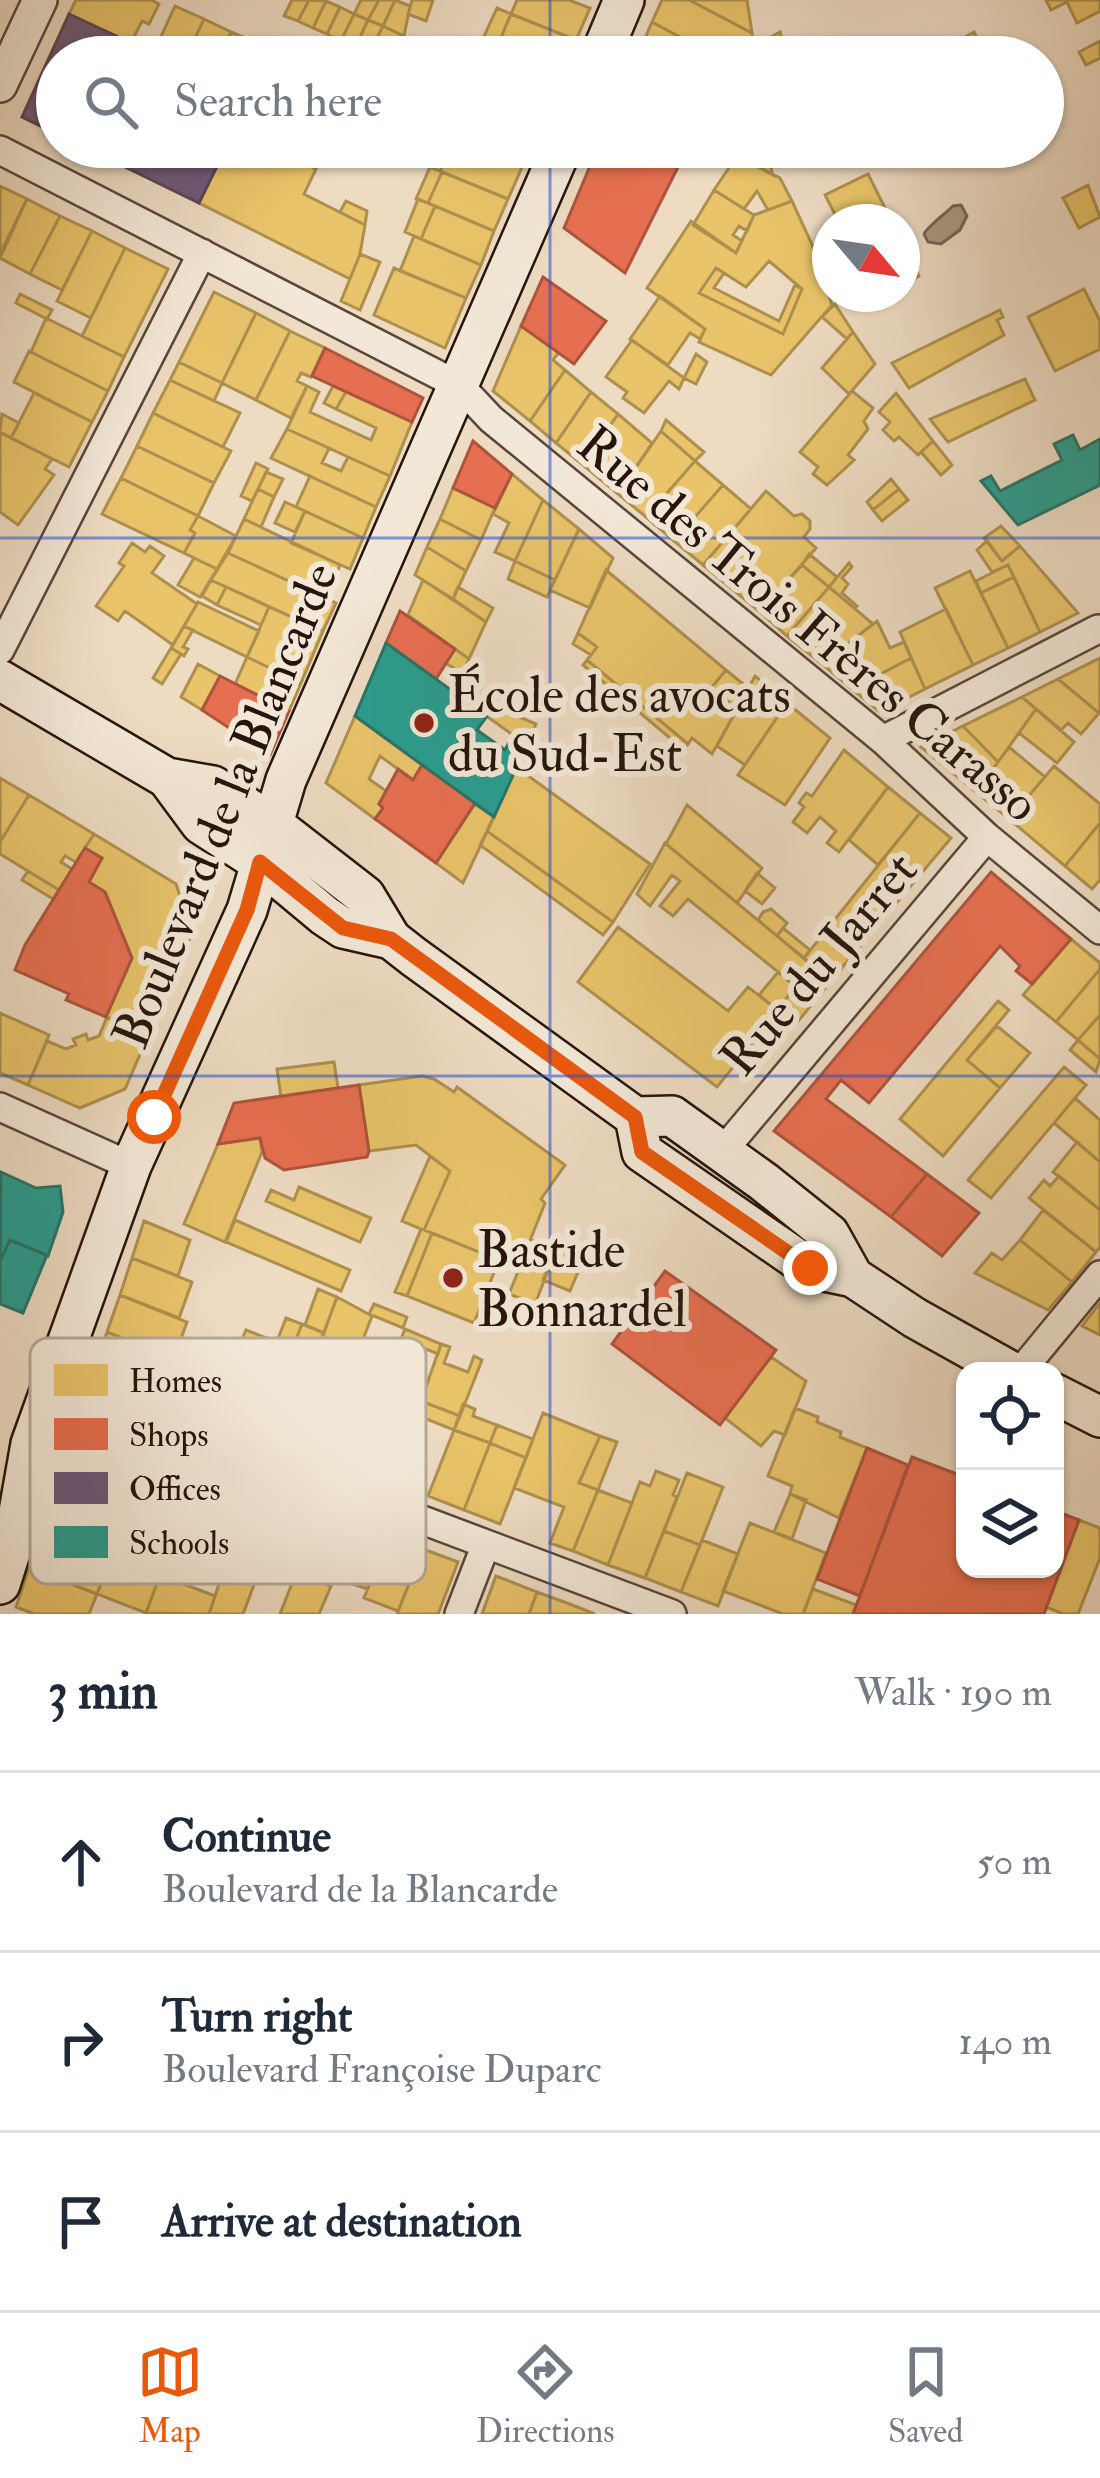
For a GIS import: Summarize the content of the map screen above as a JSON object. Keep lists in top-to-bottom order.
{
  "streets": {
    "main road": ["Boulevard de la Blancarde"],
    "street": ["Rue des Trois Frères Carasso", "Rue du Jarret"]
  },
  "crossings": [
    ["Rue des Trois Frères Carasso", "Boulevard de la Blancarde"],
    ["Rue des Trois Frères Carasso", "Rue du Jarret"]
  ],
  "places": ["École des avocats du Sud-Est", "Bastide Bonnardel"],
  "legend": [
    "Homes",
    "Shops",
    "Offices",
    "Schools"
  ],
  "north": "bottom right",
  "page": {
    "search": "Search here",
    "heading": ["3 min", "Walk · 190 m"],
    "list": [
      ["Continue", "Boulevard de la Blancarde", "50 m"],
      ["Turn right", "Boulevard Françoise Duparc", "140 m"],
      "Arrive at destination"
    ],
    "nav": ["Map", "Directions", "Saved"]
  }
}
